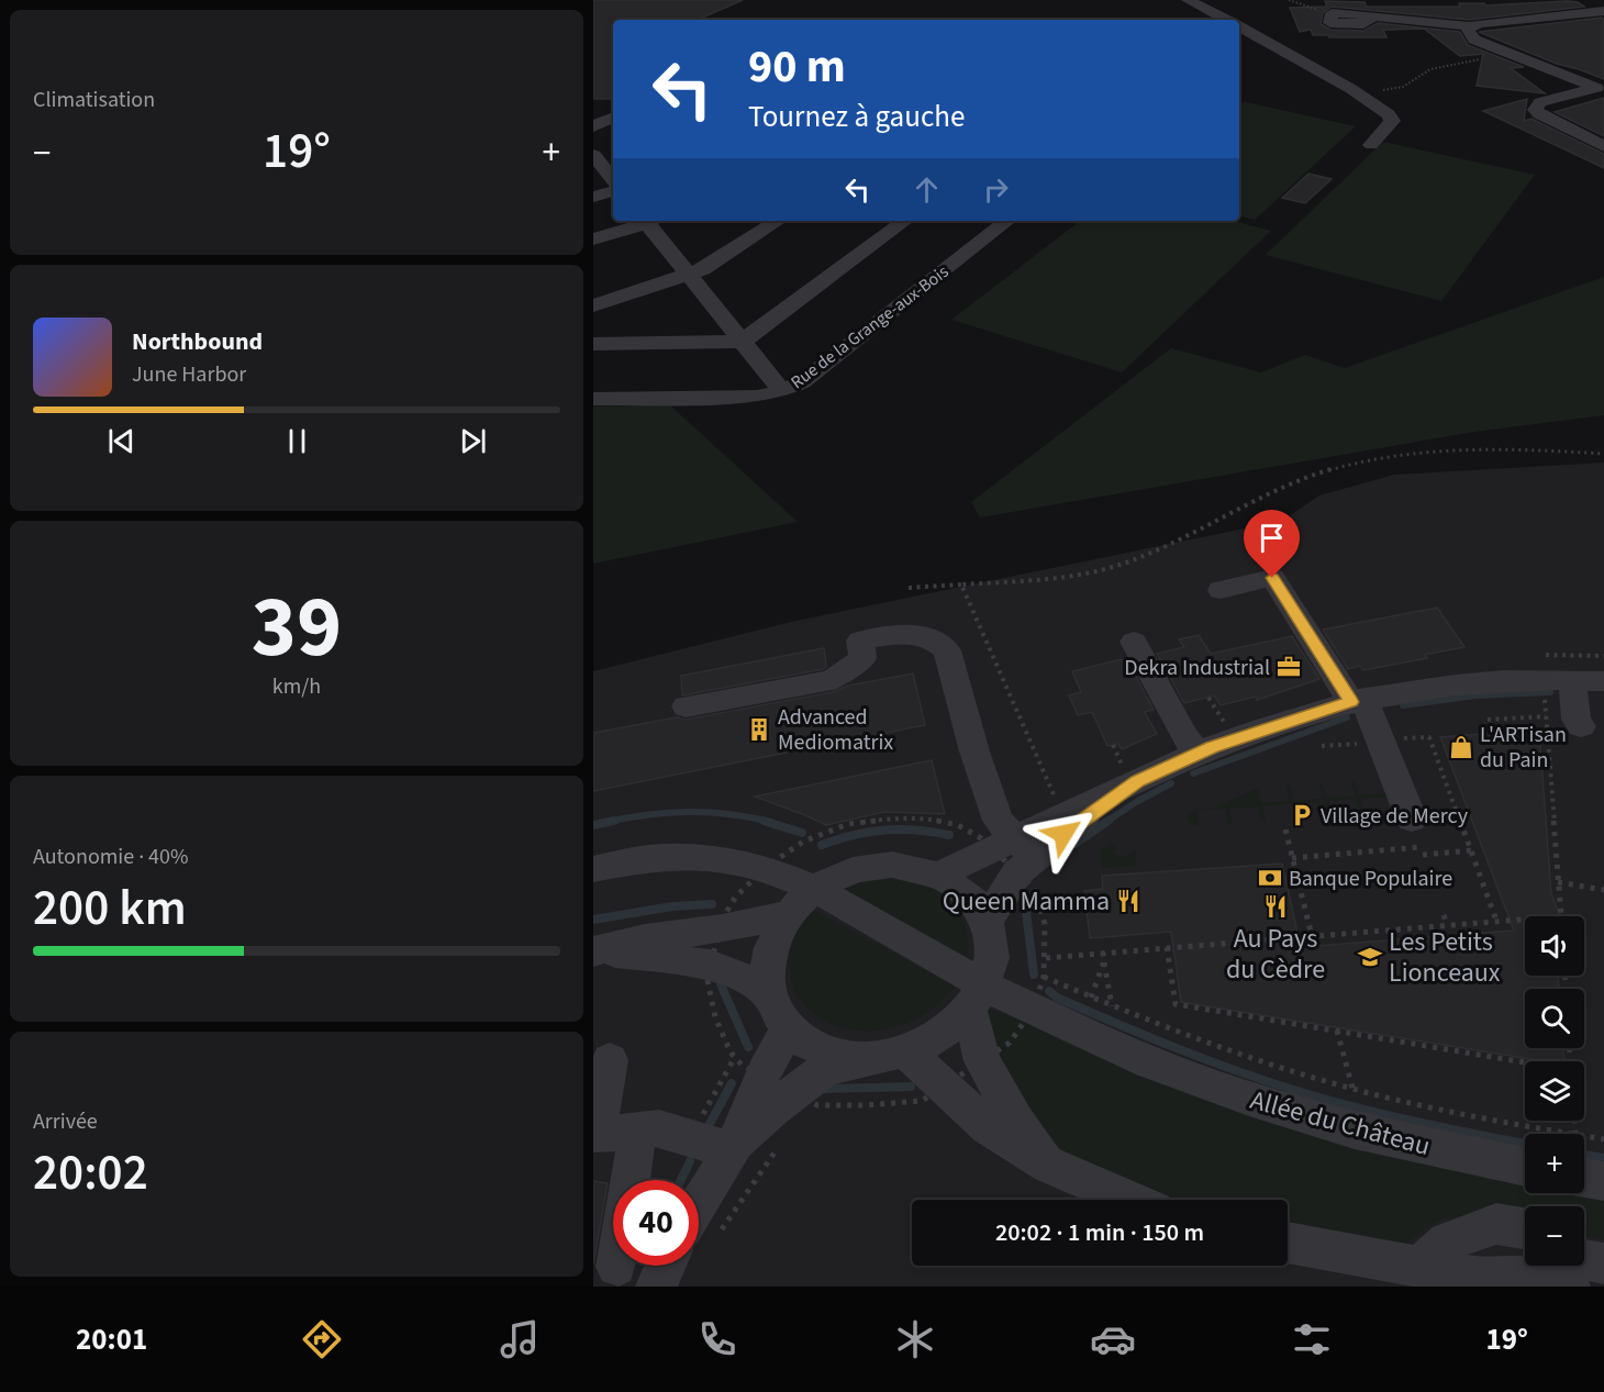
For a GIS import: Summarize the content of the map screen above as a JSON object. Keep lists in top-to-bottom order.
{
  "streets": {
    "street": ["Rue de la Grange-aux-Bois", "Allée du Château"]
  },
  "places": {
    "office": ["Dekra Industrial"],
    "building": ["Advanced Mediomatrix"],
    "shop": ["L'ARTisan du Pain"],
    "parking": ["Village de Mercy"],
    "bank": ["Banque Populaire"],
    "restaurant": ["Queen Mamma", "Au Pays du Cèdre"],
    "school or university": ["Les Petits Lionceaux"]
  },
  "page": {
    "tile": [
      "Climatisation",
      ["39", "km/h"],
      ["Autonomie · 40%", "200 km"],
      ["Arrivée", "20:02"]
    ],
    "turn": ["90 m", "Tournez à gauche"],
    "heat": ["−", "19°", "+"],
    "song": ["Northbound", "June Harbor"],
    "map_buttons": ["+", "−"],
    "limit": "40",
    "trip": "20:02 · 1 min · 150 m",
    "tabs": ["20:01", "19°"]
  }
}
